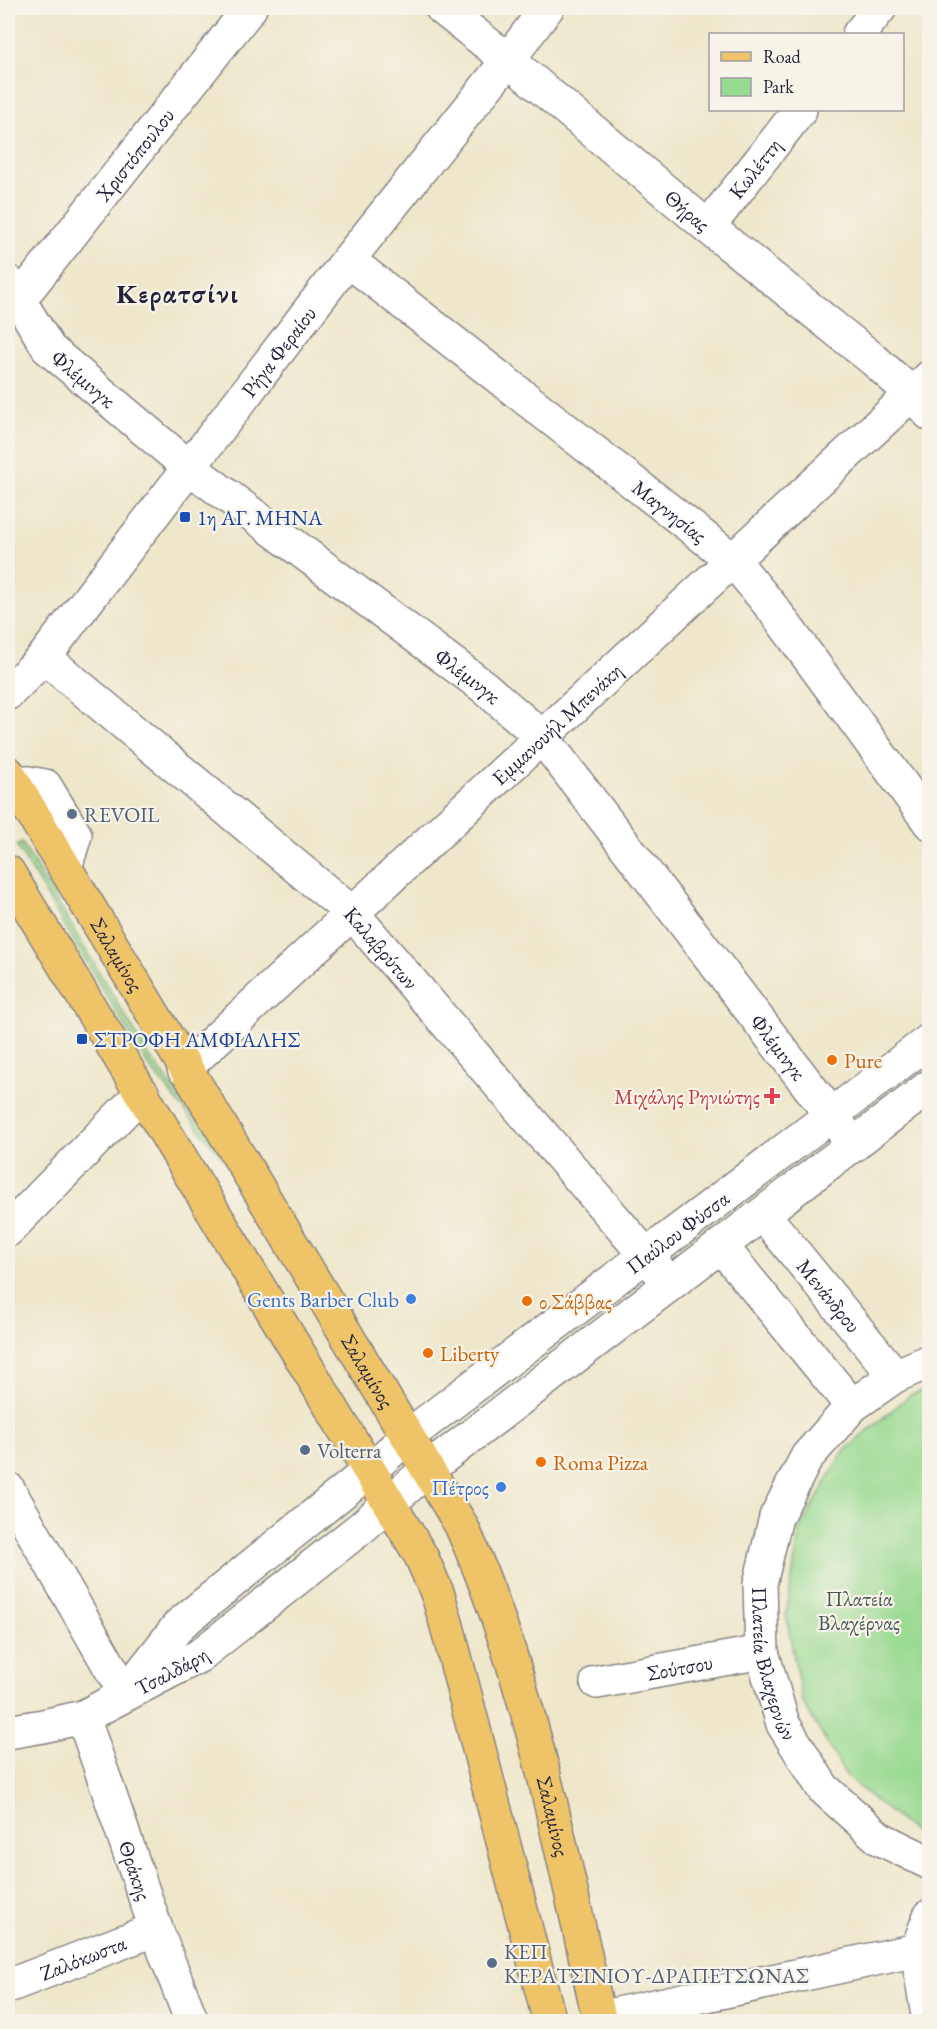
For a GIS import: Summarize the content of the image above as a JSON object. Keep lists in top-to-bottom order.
{
  "streets": {
    "main road": ["Σαλαμίνος"],
    "street": [
      "Χριστόπουλου",
      "Κωλέττη",
      "Θήρας",
      "Ρήγα Φεραίου",
      "Φλέμινγκ",
      "Μαγνησίας",
      "Εμμανουήλ Μπενάκη",
      "Καλαβρύτων",
      "Παύλου Φύσσα",
      "Μενάνδρου",
      "Πλατεία Βλαχερνών",
      "Σούτσου",
      "Τσαλδάρη",
      "Θράκης",
      "Ζαλόκωστα"
    ]
  },
  "crossings": [
    ["Χριστόπουλου", "Φλέμινγκ"],
    ["Κωλέττη", "Θήρας"],
    ["Θήρας", "Ρήγα Φεραίου"],
    ["Θήρας", "Εμμανουήλ Μπενάκη"],
    ["Ρήγα Φεραίου", "Φλέμινγκ"],
    ["Ρήγα Φεραίου", "Μαγνησίας"],
    ["Ρήγα Φεραίου", "Καλαβρύτων"],
    ["Φλέμινγκ", "Εμμανουήλ Μπενάκη"],
    ["Φλέμινγκ", "Παύλου Φύσσα"],
    ["Μαγνησίας", "Εμμανουήλ Μπενάκη"],
    ["Εμμανουήλ Μπενάκη", "Καλαβρύτων"],
    ["Εμμανουήλ Μπενάκη", "Σαλαμίνος"],
    ["Καλαβρύτων", "Παύλου Φύσσα"],
    ["Σαλαμίνος", "Παύλου Φύσσα"],
    ["Παύλου Φύσσα", "Μενάνδρου"],
    ["Παύλου Φύσσα", "Τσαλδάρη"],
    ["Μενάνδρου", "Πλατεία Βλαχερνών"],
    ["Πλατεία Βλαχερνών", "Σούτσου"],
    ["Θράκης", "Ζαλόκωστα"]
  ],
  "districts": ["Κερατσίνι"],
  "parks": ["Πλατεία Βλαχέρνας"],
  "places": {
    "transit": ["1η ΑΓ. ΜΗΝΑ", "ΣΤΡΟΦΗ ΑΜΦΙΑΛΗΣ"],
    "other": [
      "REVOIL",
      "Pure",
      "Gents Barber Club",
      "ο Σάββας",
      "Liberty",
      "Volterra",
      "Roma Pizza",
      "Πέτρος",
      "ΚΕΠ ΚΕΡΑΤΣΙΝΙΟΥ-ΔΡΑΠΕΤΣΩΝΑΣ"
    ],
    "health": ["Μιχάλης Ρηνιώτης"]
  },
  "legend": ["Road", "Park"]
}
